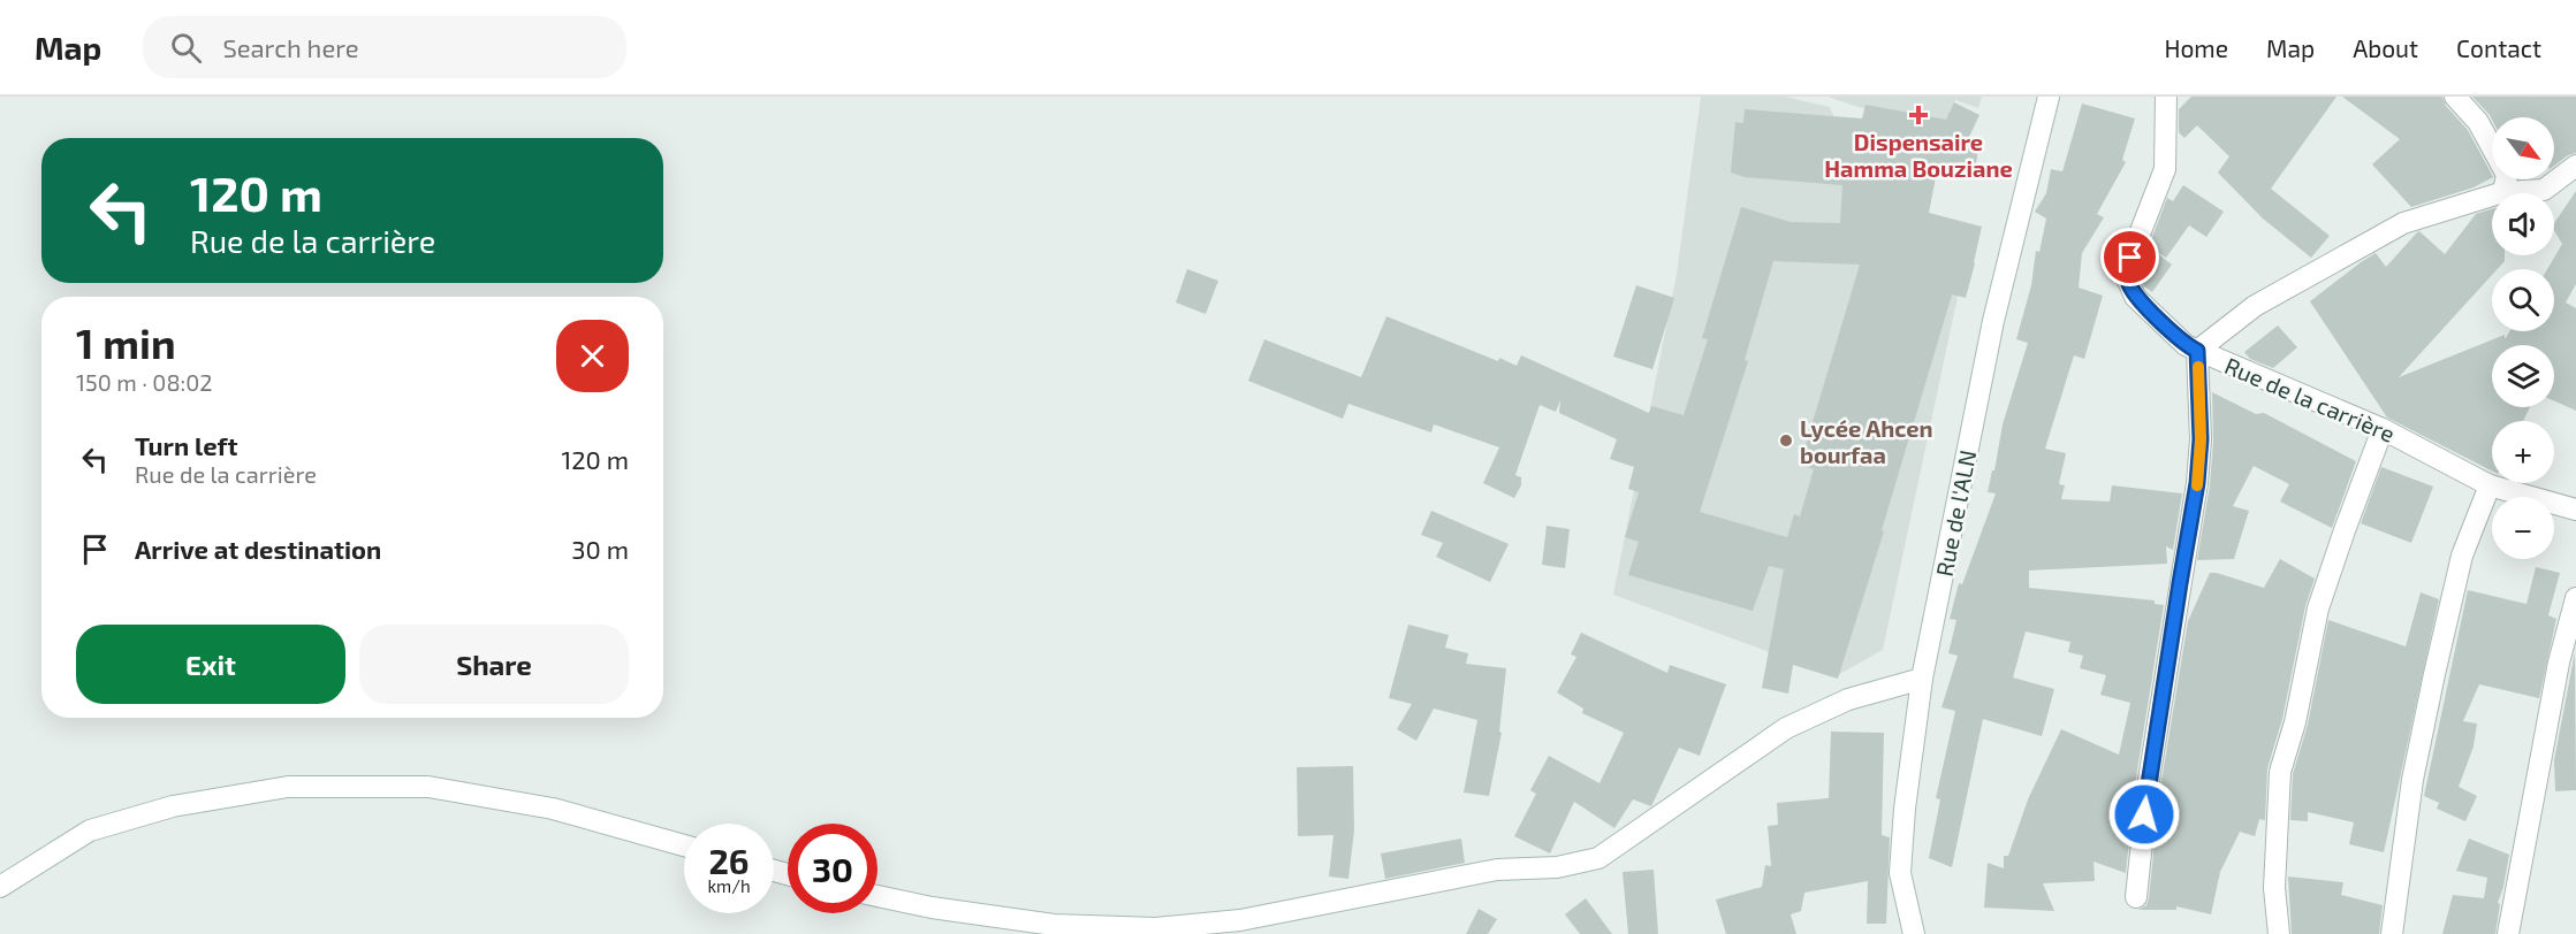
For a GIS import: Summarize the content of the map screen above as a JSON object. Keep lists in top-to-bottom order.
{
  "streets": {
    "street": ["Rue de la carrière", "Rue de l'ALN"]
  },
  "places": {
    "health": ["Dispensaire Hamma Bouziane"],
    "other": ["Lycée Ahcen bourfaa"]
  },
  "north": "bottom right",
  "page": {
    "header": "Map",
    "search": "Search here",
    "nav": [
      "Home",
      "Map",
      "About",
      "Contact"
    ],
    "map_buttons": ["+", "−"],
    "turn": ["120 m", "Rue de la carrière"],
    "heading": ["1 min", "150 m · 08:02"],
    "list": [
      {
        "name": "Turn left",
        "note": "Rue de la carrière",
        "value": "120 m"
      },
      {
        "name": "Arrive at destination",
        "value": "30 m"
      }
    ],
    "buttons": ["Exit", "Share"],
    "speed": "26 km/h",
    "limit": "30"
  }
}
